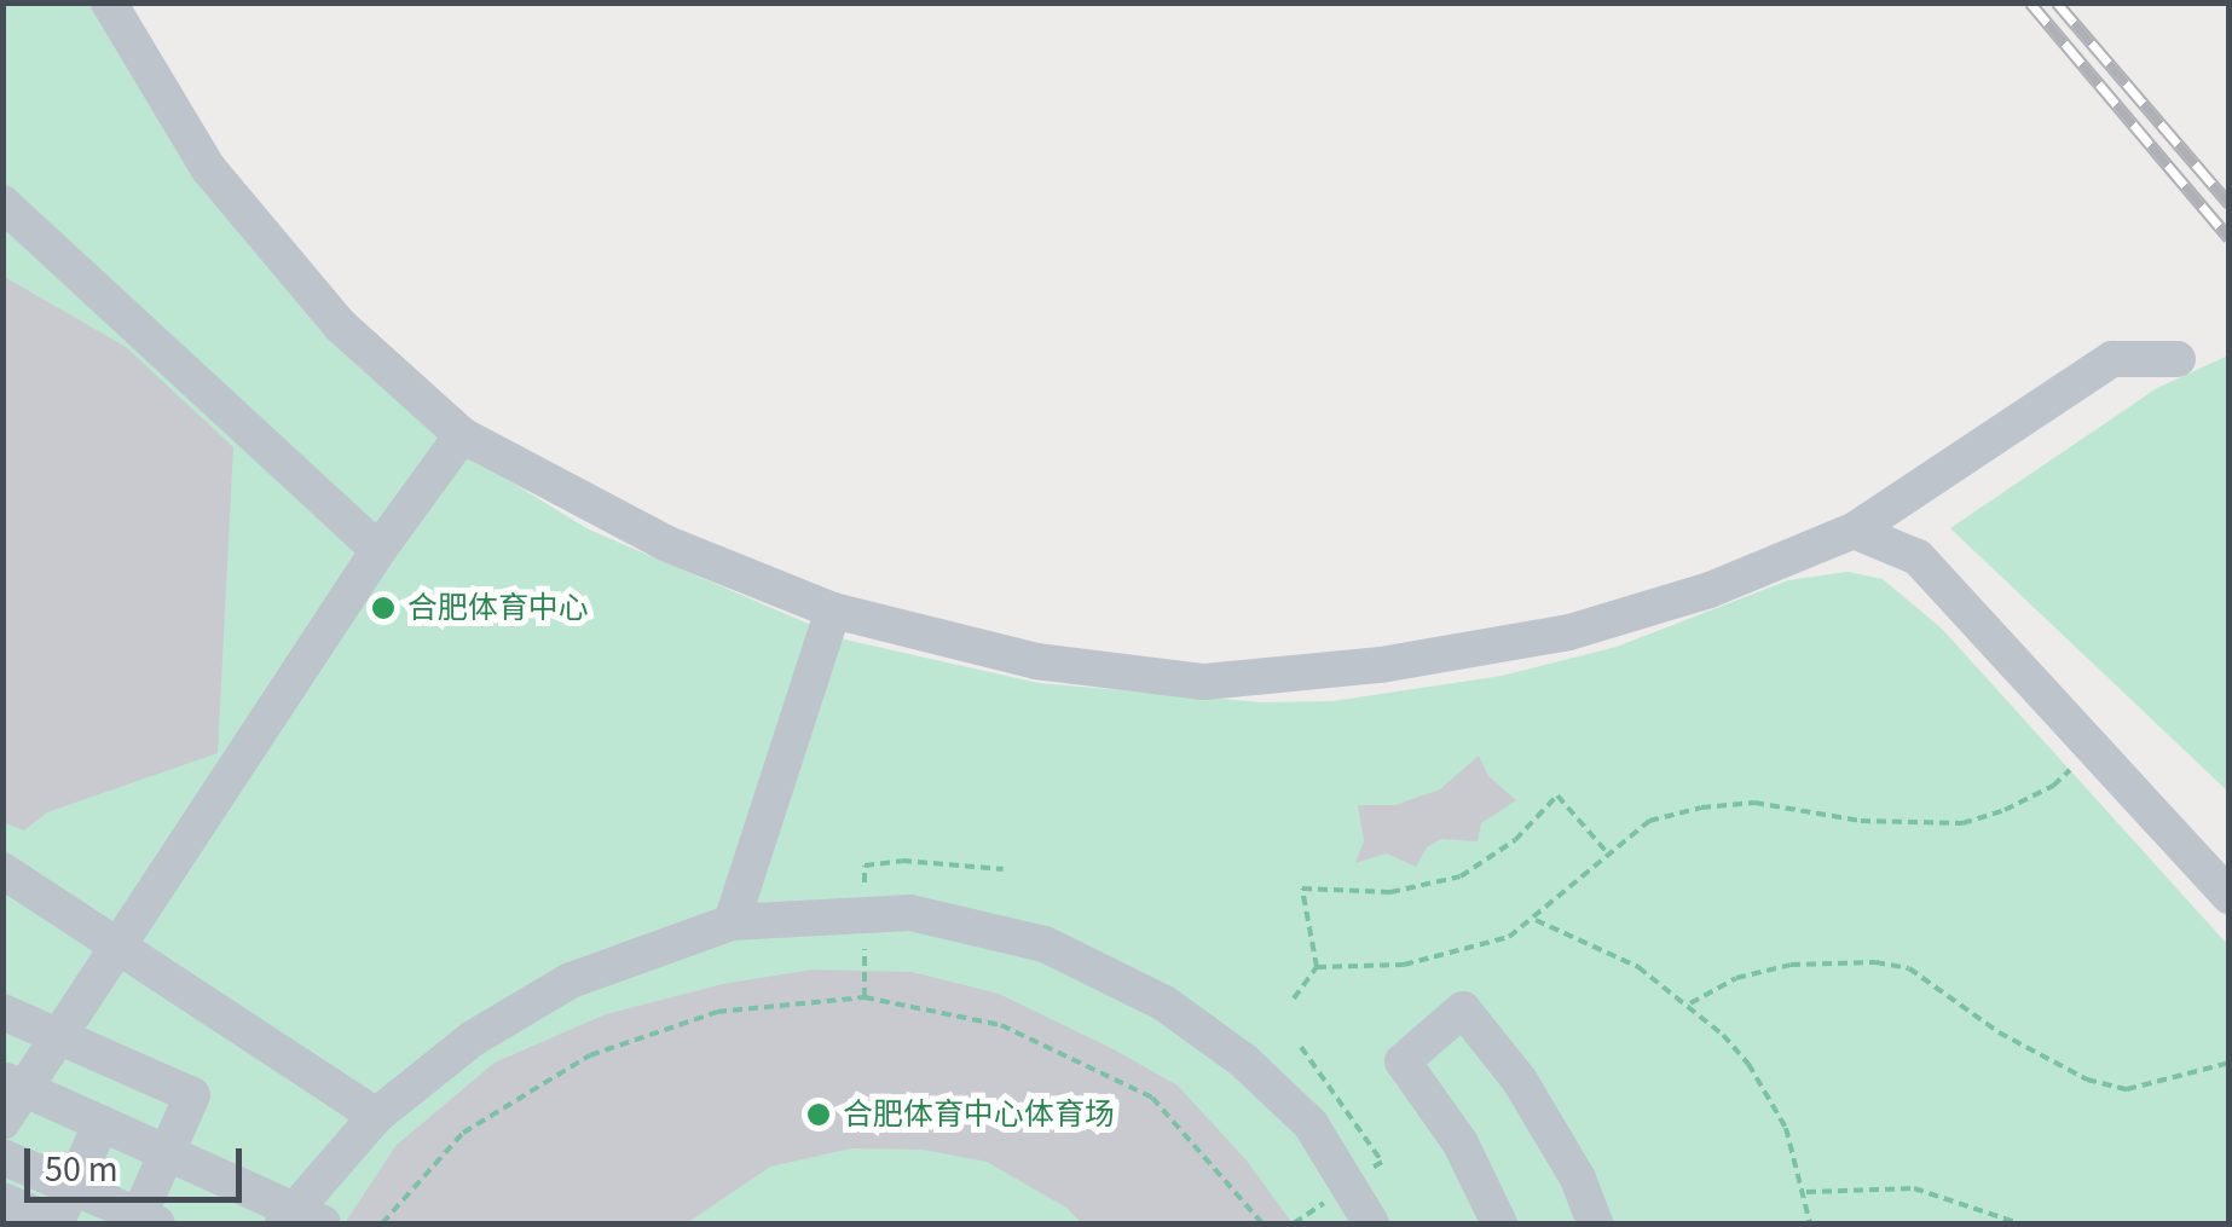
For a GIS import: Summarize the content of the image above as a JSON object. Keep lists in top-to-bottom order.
{
  "places": ["合肥体育中心", "合肥体育中心体育场"],
  "scale_bar": "50 m"
}
